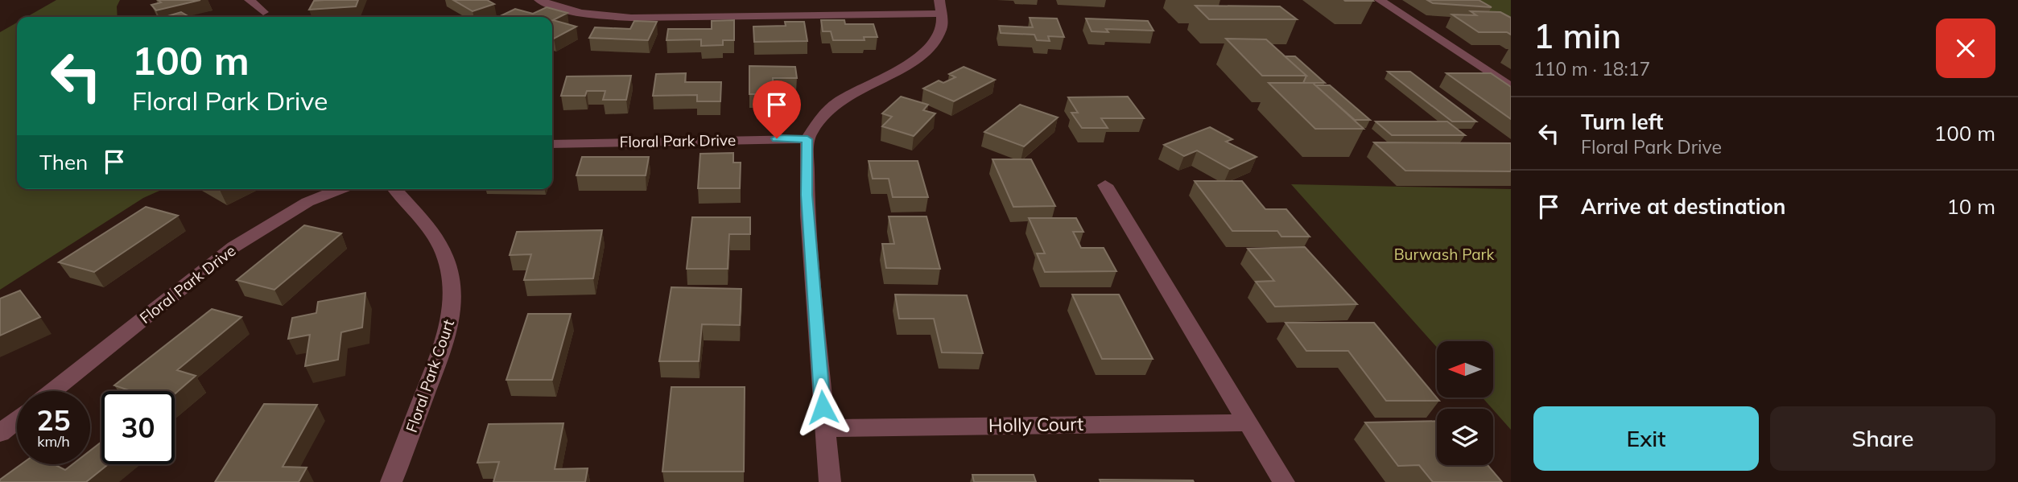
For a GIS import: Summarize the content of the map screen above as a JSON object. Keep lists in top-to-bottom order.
{
  "streets": {
    "street": ["Floral Park Drive", "Floral Park Court", "Holly Court"]
  },
  "parks": ["Burwash Park"],
  "north": "left",
  "page": {
    "heading": ["1 min", "110 m · 18:17"],
    "turn": ["100 m", "Floral Park Drive"],
    "list": [
      {
        "name": "Turn left",
        "note": "Floral Park Drive",
        "value": "100 m"
      },
      {
        "name": "Arrive at destination",
        "value": "10 m"
      }
    ],
    "then": "Then",
    "speed": "25 km/h",
    "limit": "30",
    "buttons": ["Exit", "Share"]
  }
}
